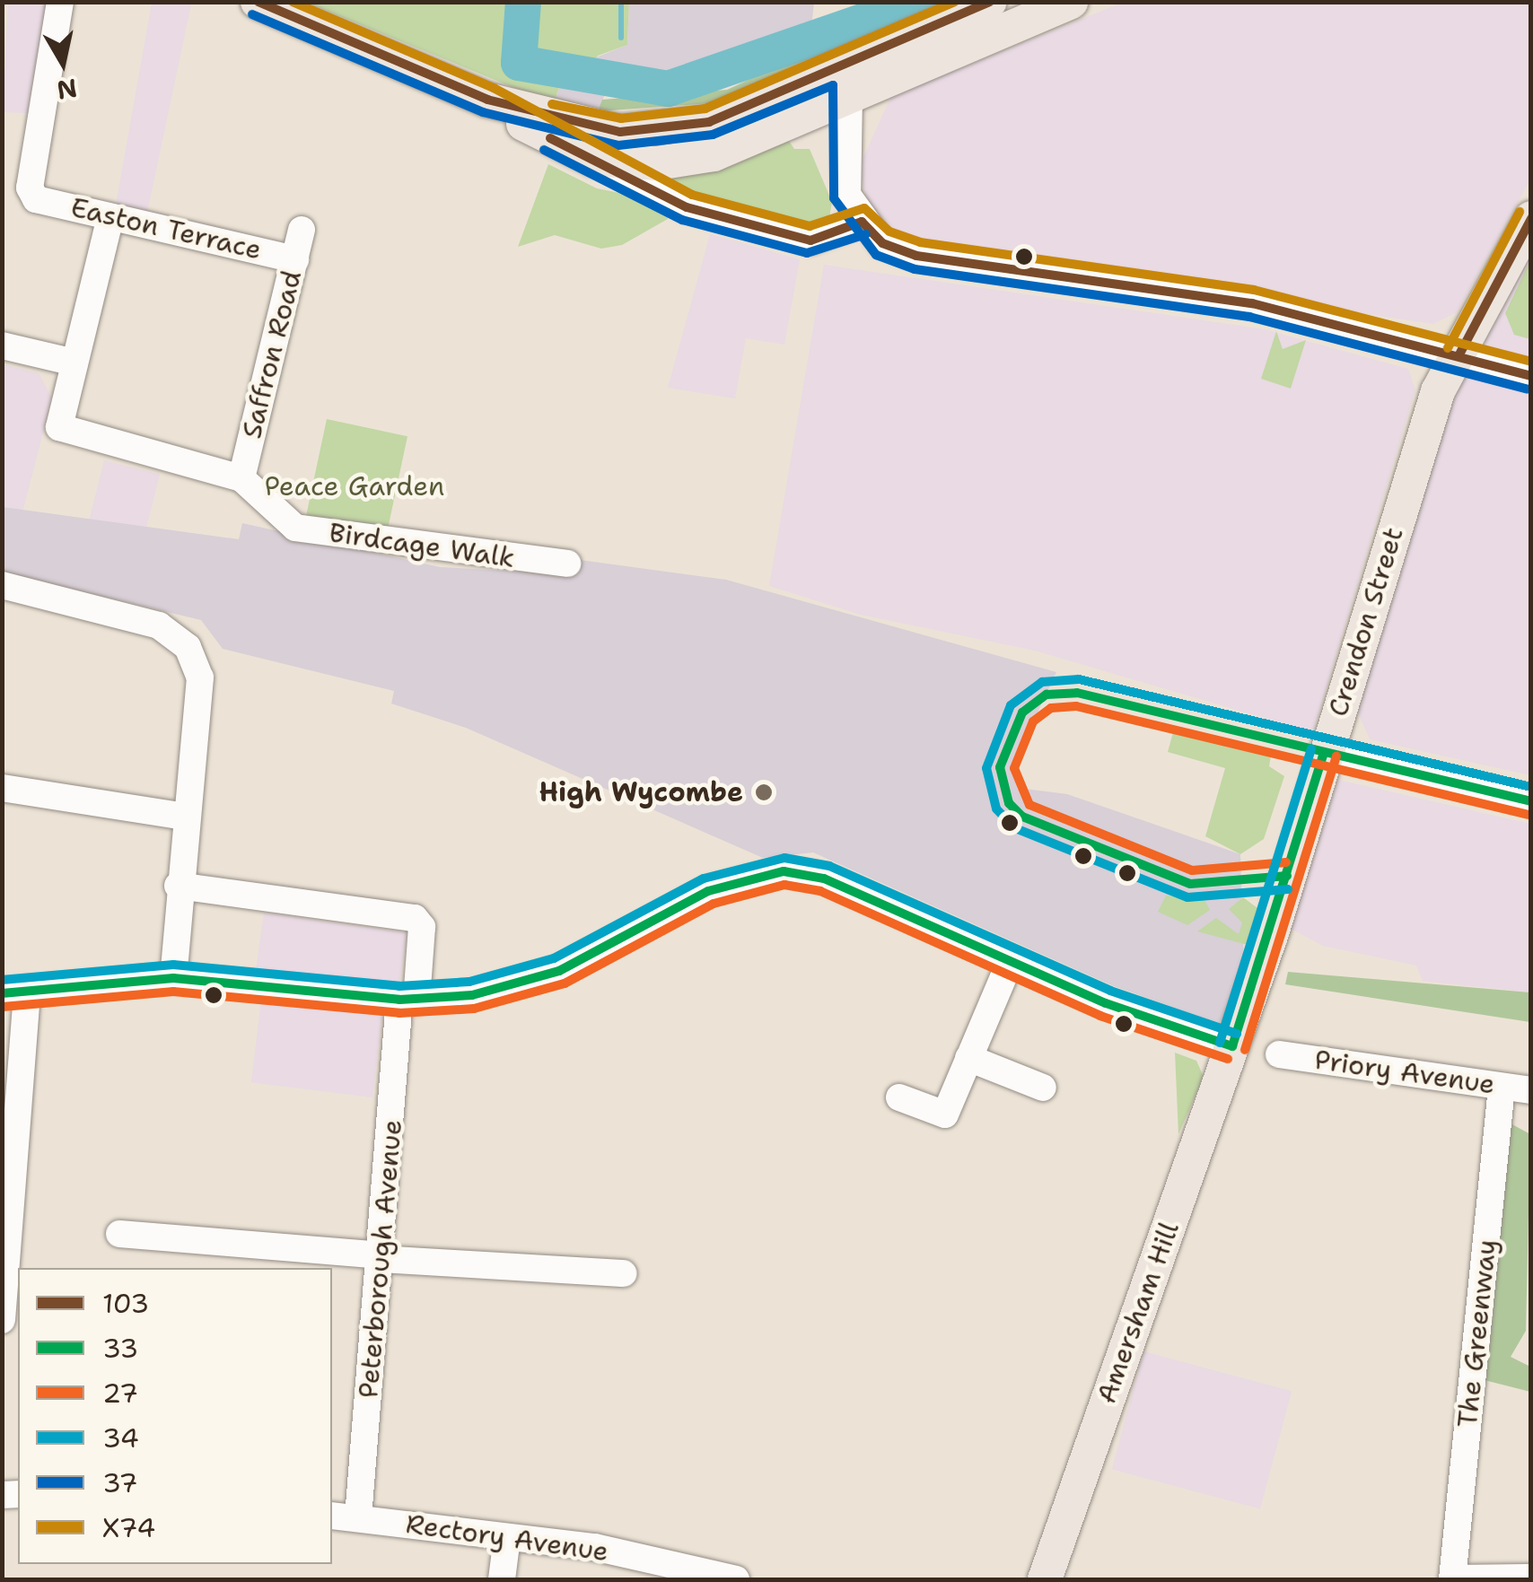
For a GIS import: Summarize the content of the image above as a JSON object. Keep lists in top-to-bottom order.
{
  "streets": {
    "main road": ["Crendon Street", "Amersham Hill"],
    "street": [
      "Easton Terrace",
      "Saffron Road",
      "Birdcage Walk",
      "Priory Avenue",
      "Peterborough Avenue",
      "The Greenway",
      "Rectory Avenue"
    ]
  },
  "crossings": [
    ["Easton Terrace", "Saffron Road"],
    ["Saffron Road", "Birdcage Walk"],
    ["Crendon Street", "Amersham Hill"],
    ["Priory Avenue", "The Greenway"],
    ["Peterborough Avenue", "Rectory Avenue"]
  ],
  "parks": ["Peace Garden"],
  "places": ["High Wycombe"],
  "lines": [
    "transit line 103",
    "transit line X74",
    "transit line 37",
    "transit line 34",
    "transit line 33",
    "transit line 27"
  ],
  "legend": [
    "103",
    "33",
    "27",
    "34",
    "37",
    "X74"
  ],
  "north": "bottom"
}
